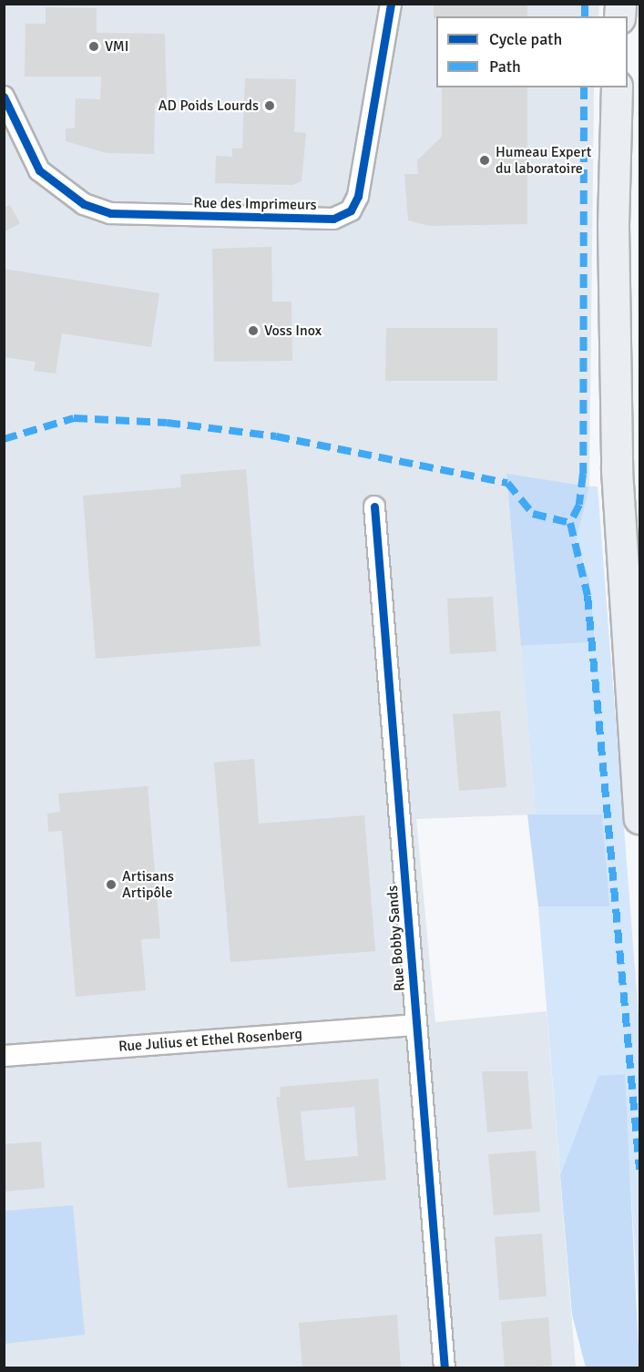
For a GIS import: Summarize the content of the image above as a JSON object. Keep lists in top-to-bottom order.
{
  "streets": {
    "street": ["Rue des Imprimeurs", "Rue Bobby Sands", "Rue Julius et Ethel Rosenberg"]
  },
  "crossings": [
    ["Rue Bobby Sands", "Rue Julius et Ethel Rosenberg"]
  ],
  "places": [
    "VMI",
    "AD Poids Lourds",
    "Humeau Expert du laboratoire",
    "Voss Inox",
    "Artisans Artipôle"
  ],
  "legend": ["Cycle path", "Path"]
}
